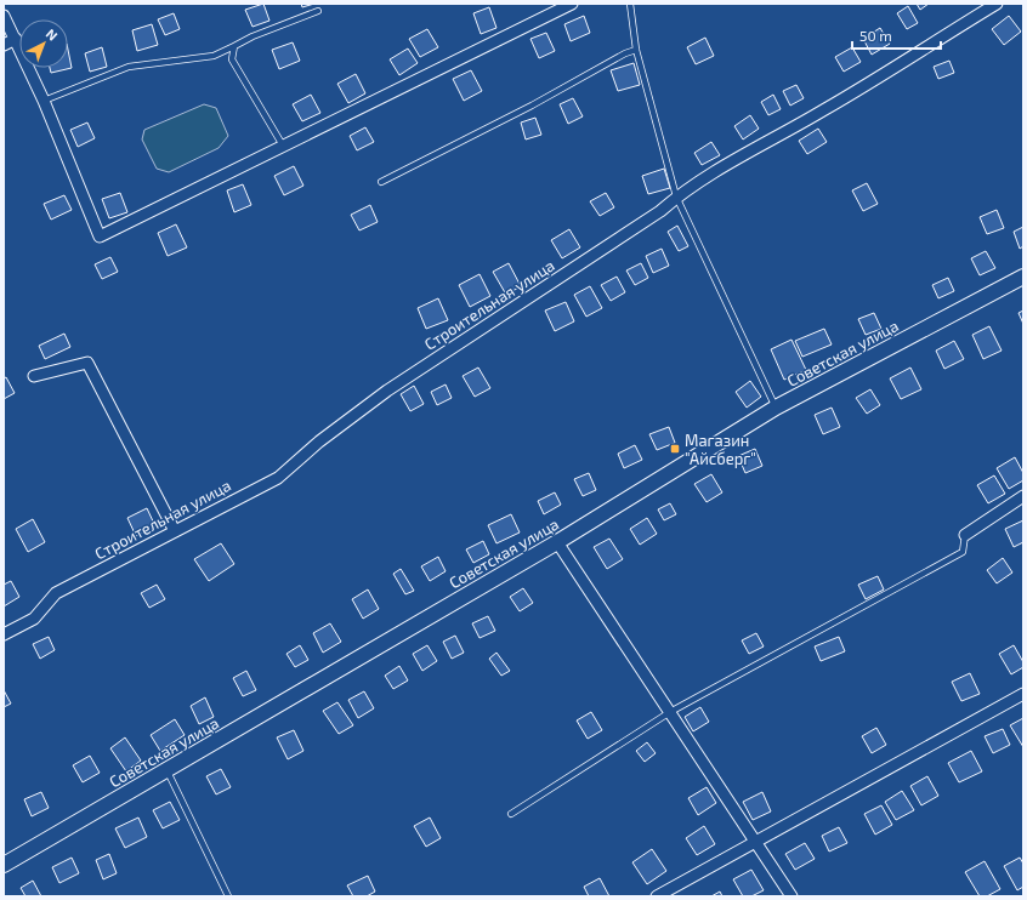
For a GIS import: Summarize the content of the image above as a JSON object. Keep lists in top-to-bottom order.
{
  "streets": {
    "main road": ["Советская улица"],
    "street": ["Строительная улица"]
  },
  "places": {
    "transit": ["Магазин \"Айсберг\""]
  },
  "scale_bar": "50 m",
  "north": "top right"
}
